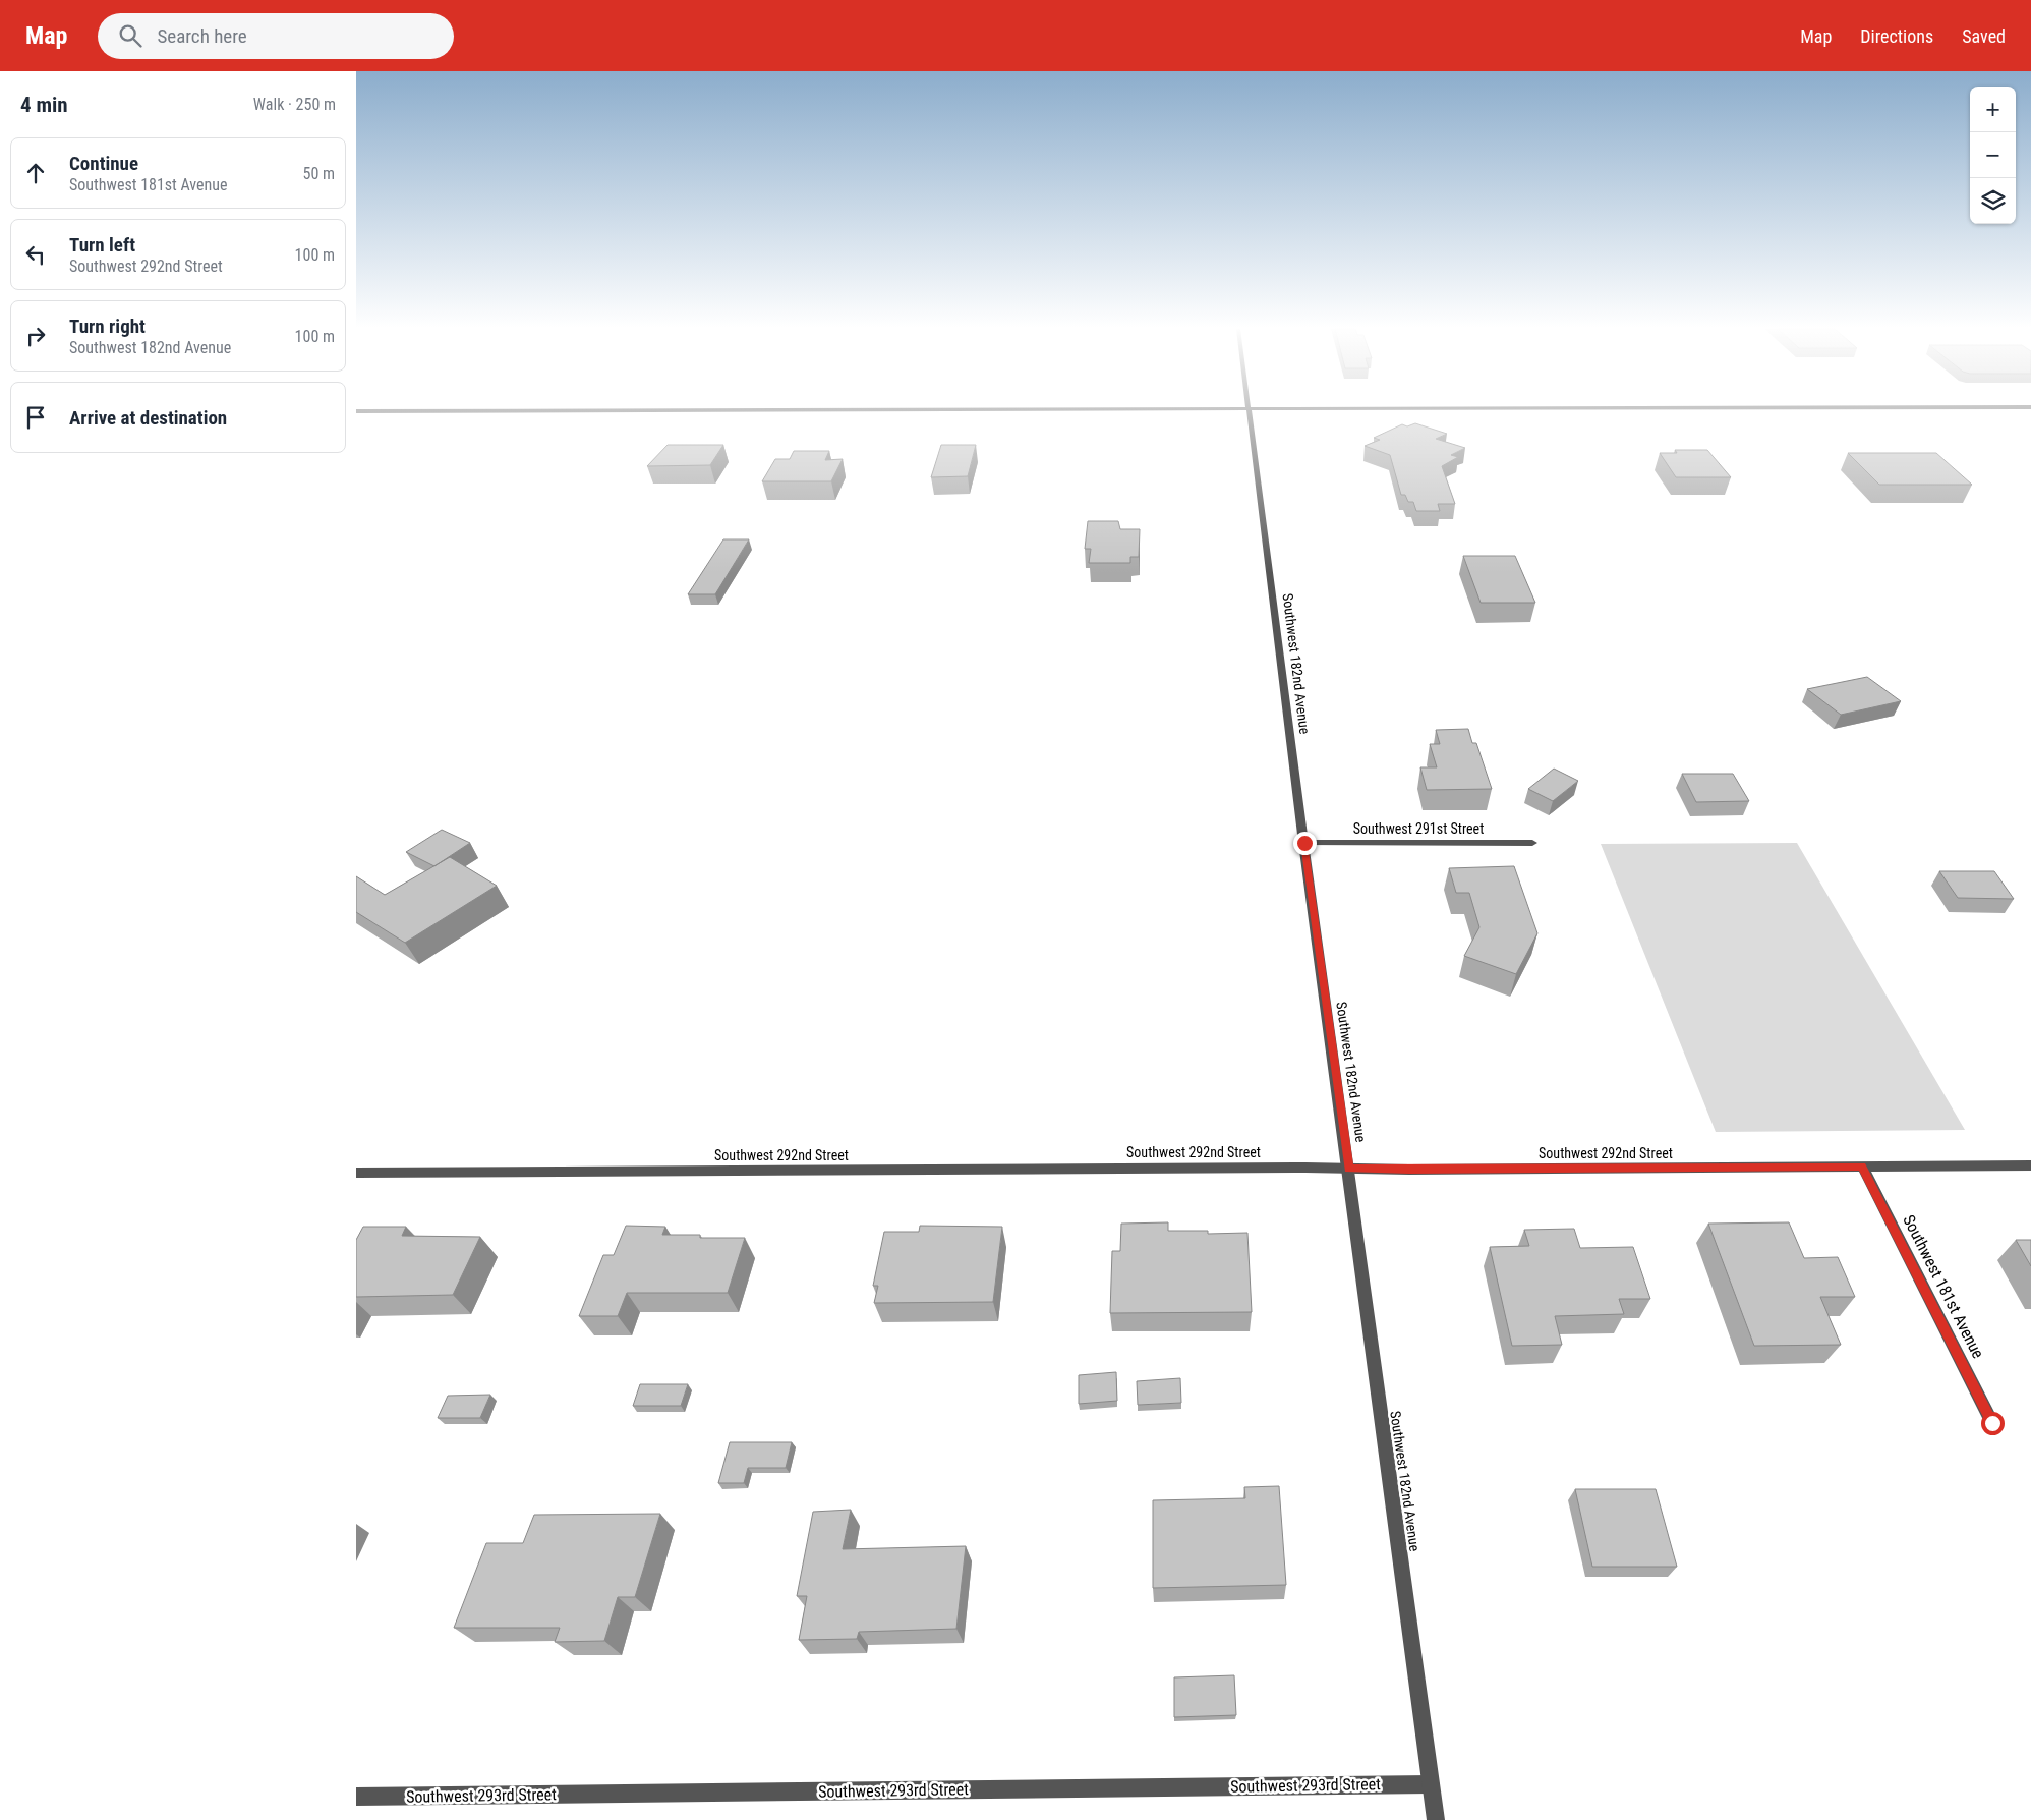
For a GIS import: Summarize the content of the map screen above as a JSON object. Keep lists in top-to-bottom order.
{
  "streets": {
    "street": [
      "Southwest 182nd Avenue",
      "Southwest 291st Street",
      "Southwest 292nd Street",
      "Southwest 181st Avenue",
      "Southwest 293rd Street"
    ]
  },
  "crossings": [
    ["Southwest 182nd Avenue", "Southwest 291st Street"],
    ["Southwest 182nd Avenue", "Southwest 292nd Street"],
    ["Southwest 182nd Avenue", "Southwest 293rd Street"],
    ["Southwest 292nd Street", "Southwest 181st Avenue"]
  ],
  "page": {
    "header": "Map",
    "search": "Search here",
    "nav": ["Map", "Directions", "Saved"],
    "heading": ["4 min", "Walk · 250 m"],
    "map_buttons": ["+", "−"],
    "list": [
      ["Continue", "Southwest 181st Avenue", "50 m"],
      ["Turn left", "Southwest 292nd Street", "100 m"],
      ["Turn right", "Southwest 182nd Avenue", "100 m"],
      "Arrive at destination"
    ]
  }
}
